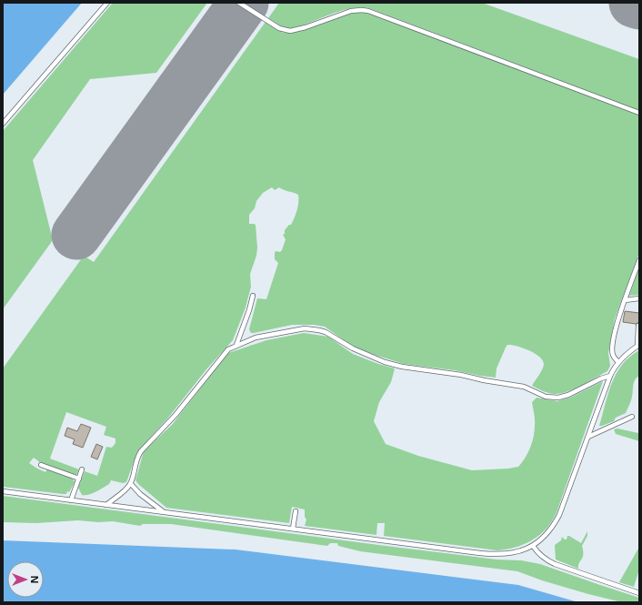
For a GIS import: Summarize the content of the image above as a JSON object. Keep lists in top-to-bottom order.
{
  "north": "right"
}
